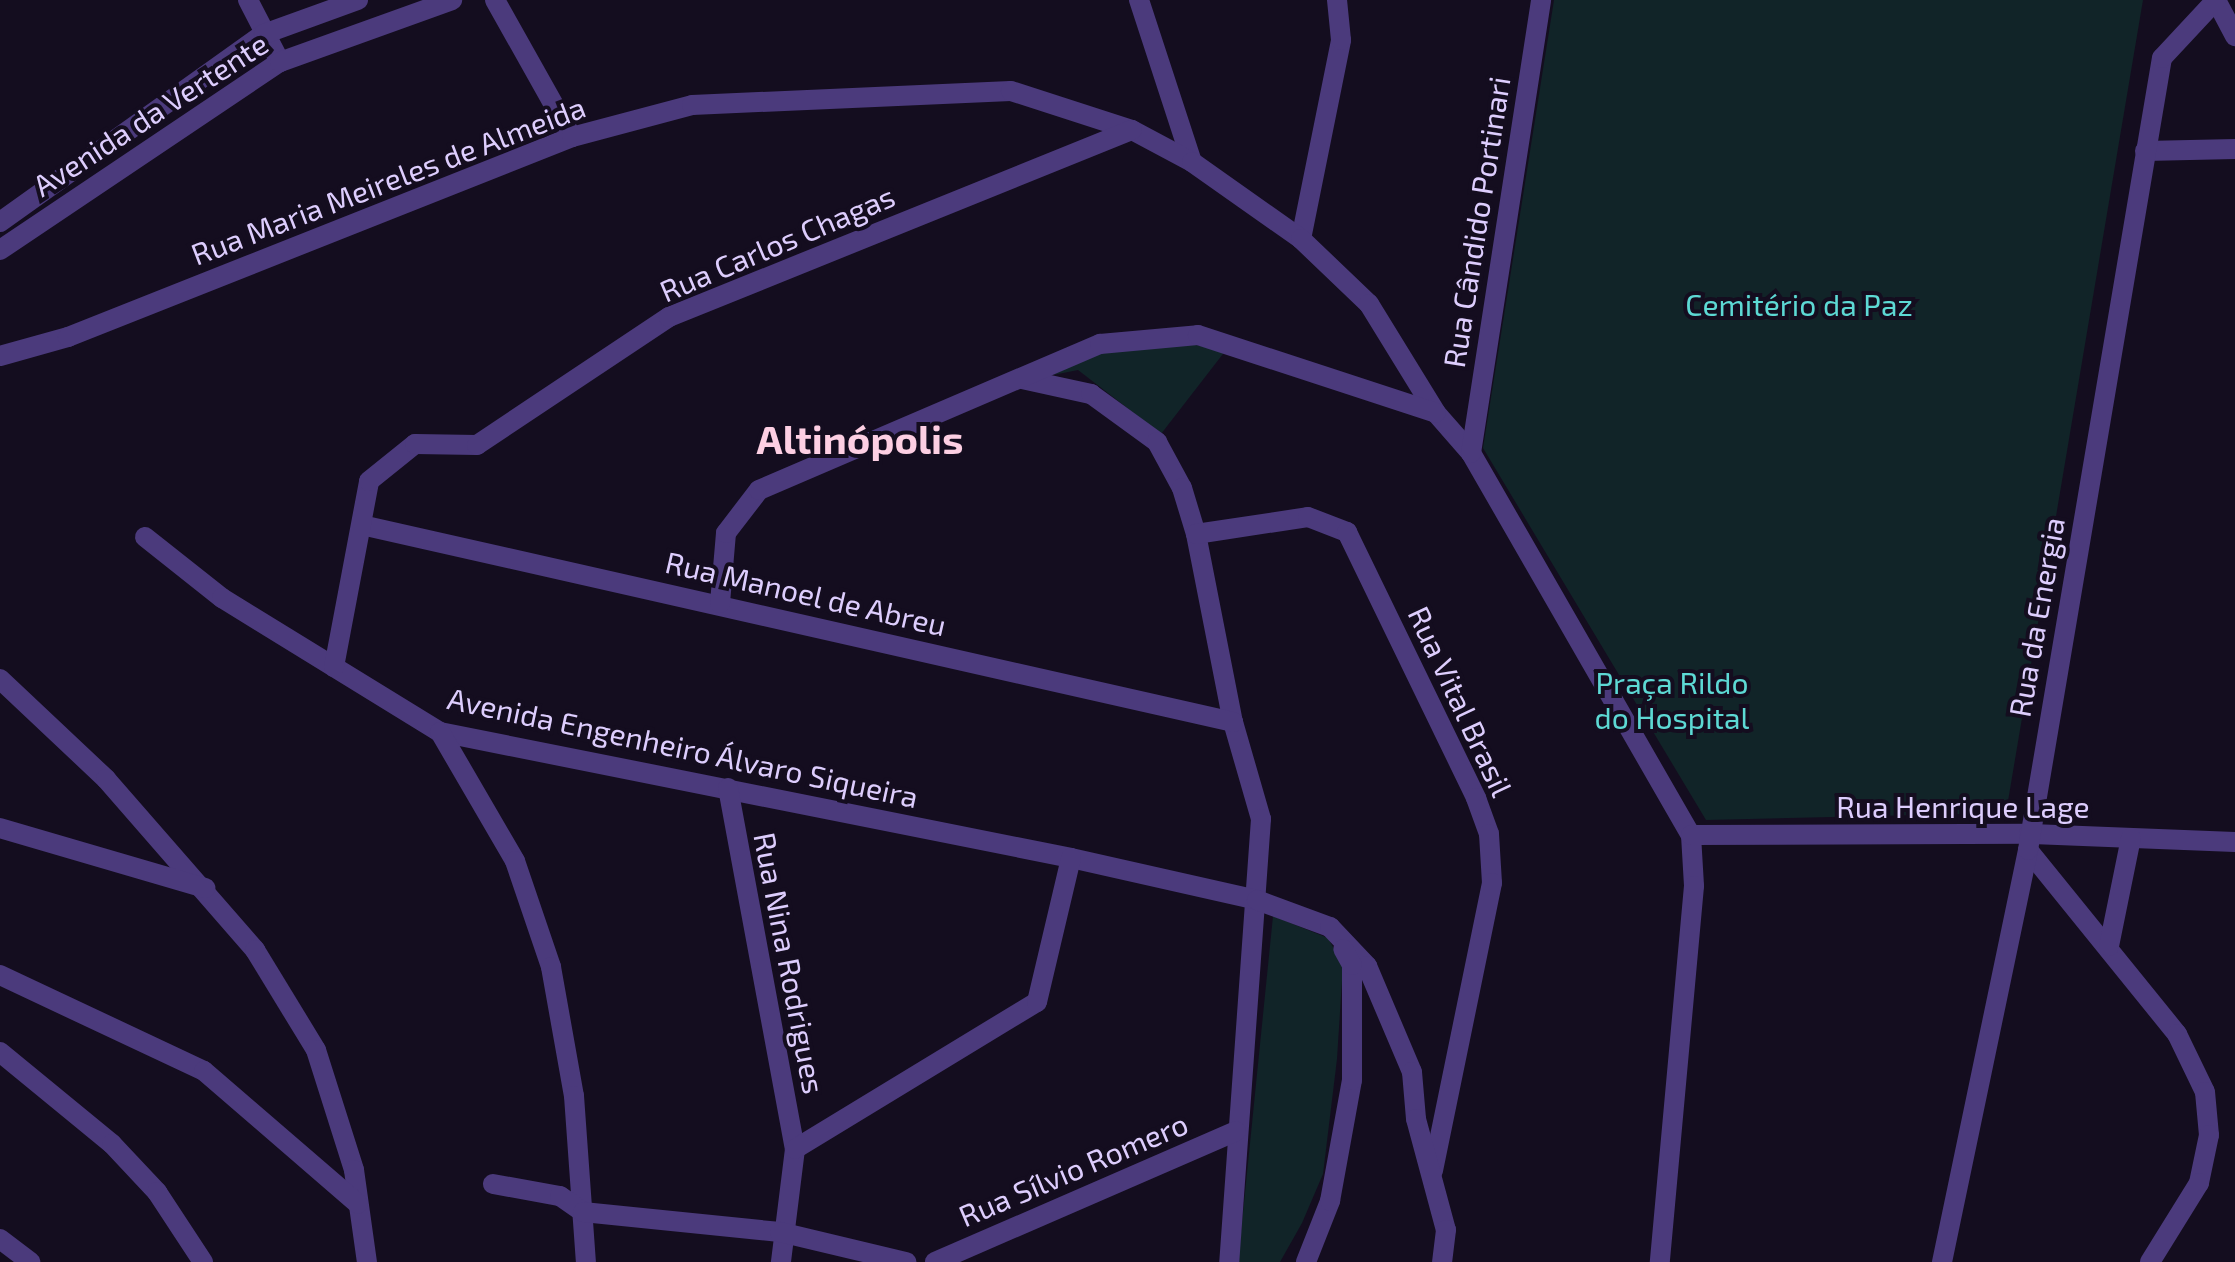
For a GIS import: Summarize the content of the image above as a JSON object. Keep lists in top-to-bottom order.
{
  "streets": {
    "street": [
      "Avenida da Vertente",
      "Rua Maria Meireles de Almeida",
      "Rua Cândido Portinari",
      "Rua Carlos Chagas",
      "Rua Manoel de Abreu",
      "Rua da Energia",
      "Rua Vital Brasil",
      "Avenida Engenheiro Álvaro Siqueira",
      "Rua Henrique Lage",
      "Rua Nina Rodrigues",
      "Rua Sílvio Romero"
    ]
  },
  "crossings": [
    ["Rua Maria Meireles de Almeida", "Rua Cândido Portinari"],
    ["Rua Maria Meireles de Almeida", "Rua Carlos Chagas"],
    ["Rua Maria Meireles de Almeida", "Rua Henrique Lage"],
    ["Rua Carlos Chagas", "Rua Manoel de Abreu"],
    ["Rua Carlos Chagas", "Avenida Engenheiro Álvaro Siqueira"],
    ["Rua da Energia", "Rua Henrique Lage"],
    ["Avenida Engenheiro Álvaro Siqueira", "Rua Nina Rodrigues"]
  ],
  "districts": ["Altinópolis"],
  "parks": ["Cemitério da Paz", "Praça Rildo do Hospital"]
}
